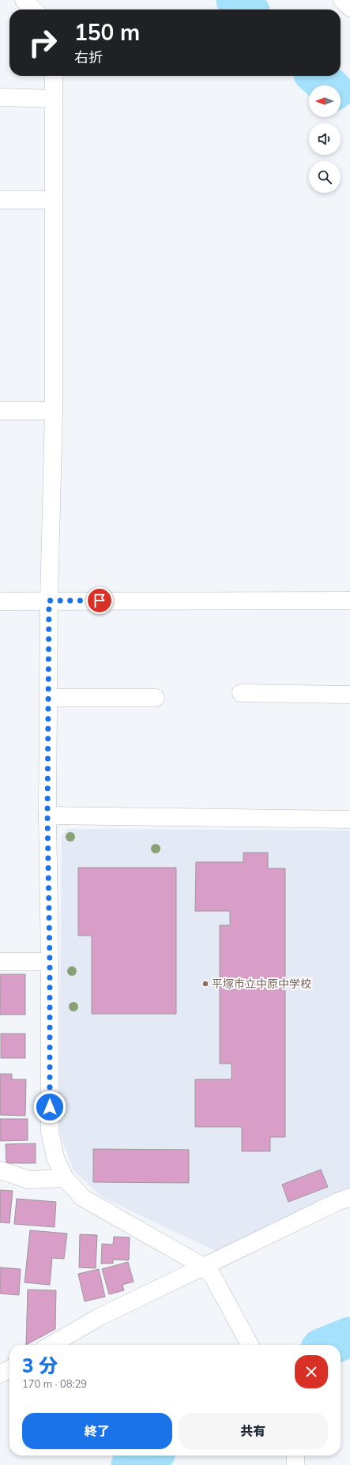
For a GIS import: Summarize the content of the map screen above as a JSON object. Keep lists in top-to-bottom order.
{
  "places": ["平塚市立中原中学校"],
  "north": "left",
  "page": {
    "turn": ["150 m", "右折"],
    "heading": ["3 分", "170 m · 08:29"],
    "buttons": ["終了", "共有"]
  }
}
